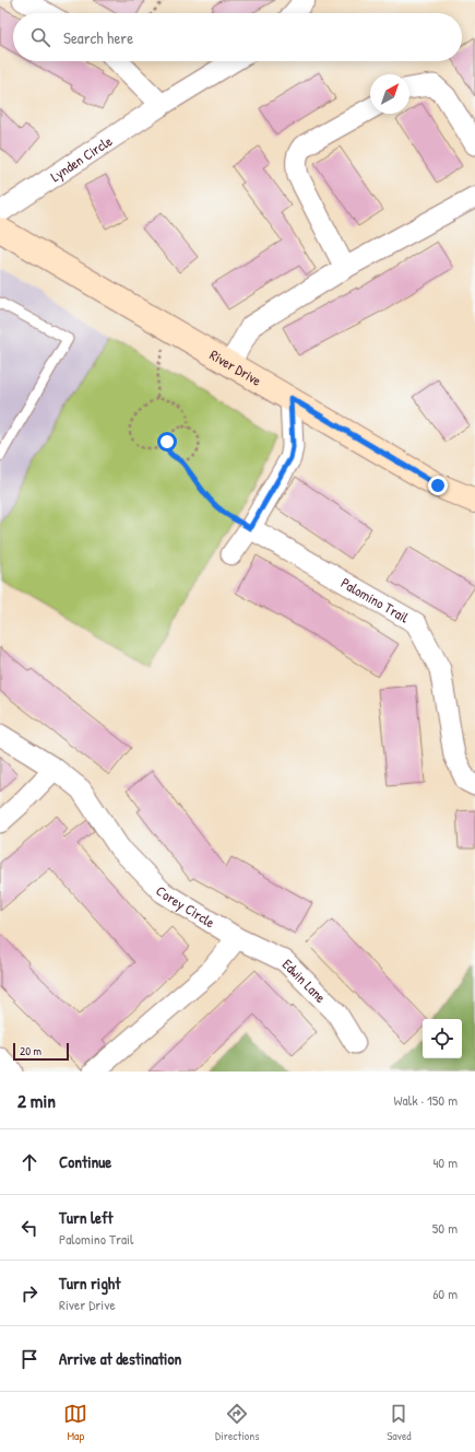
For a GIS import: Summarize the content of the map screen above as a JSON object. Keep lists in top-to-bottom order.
{
  "streets": {
    "main road": ["River Drive"],
    "street": [
      "Lynden Circle",
      "Palomino Trail",
      "Corey Circle",
      "Edwin Lane"
    ]
  },
  "crossings": [
    ["Corey Circle", "Edwin Lane"]
  ],
  "scale_bar": "20 m",
  "north": "top right",
  "page": {
    "search": "Search here",
    "scale": "20 m",
    "heading": ["2 min", "Walk · 150 m"],
    "list": [
      ["Continue", "40 m"],
      ["Turn left", "Palomino Trail", "50 m"],
      ["Turn right", "River Drive", "60 m"],
      "Arrive at destination"
    ],
    "nav": ["Map", "Directions", "Saved"]
  }
}
